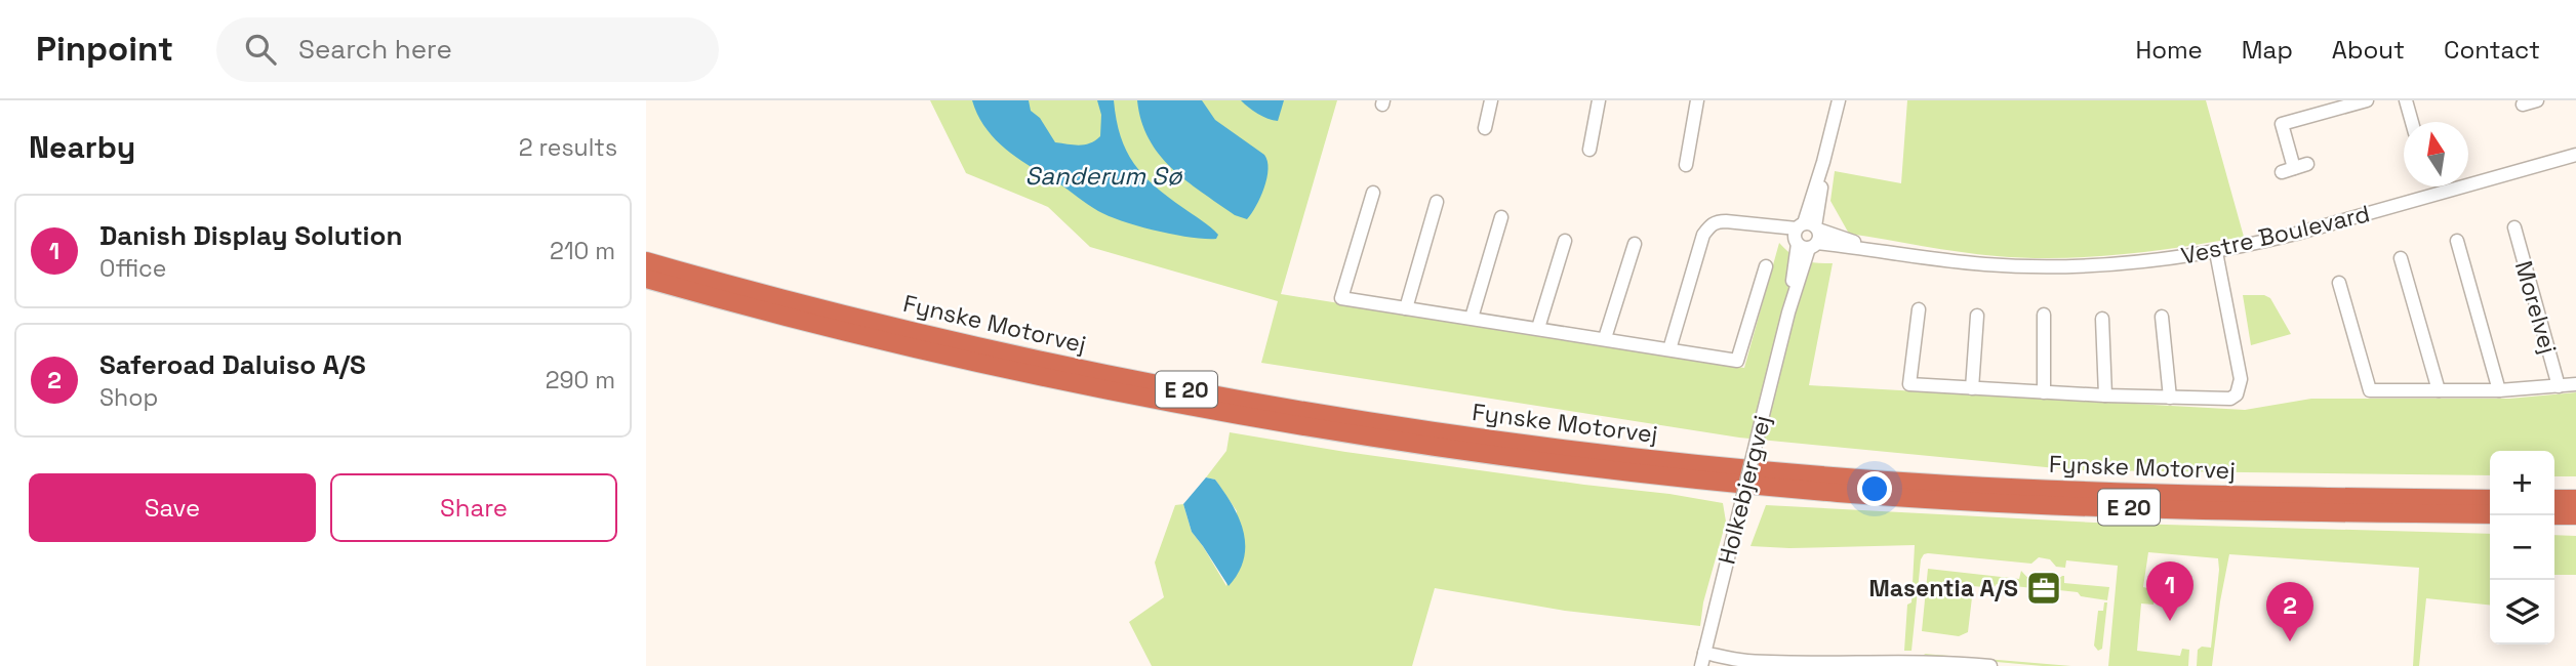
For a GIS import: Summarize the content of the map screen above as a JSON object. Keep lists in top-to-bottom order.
{
  "streets": {
    "highway": ["Fynske Motorvej", "E 20"],
    "street": ["Vestre Boulevard", "Morelvej", "Holkebjergvej"]
  },
  "crossings": [
    ["Vestre Boulevard", "Holkebjergvej"]
  ],
  "water": ["Sanderum Sø"],
  "places": {
    "office": ["Masentia A/S"]
  },
  "north": "top",
  "page": {
    "header": "Pinpoint",
    "search": "Search here",
    "nav": [
      "Home",
      "Map",
      "About",
      "Contact"
    ],
    "heading": ["Nearby", "2 results"],
    "list": [
      {
        "mark": "1",
        "name": "Danish Display Solution",
        "note": "Office",
        "value": "210 m"
      },
      {
        "mark": "2",
        "name": "Saferoad Daluiso A/S",
        "note": "Shop",
        "value": "290 m"
      }
    ],
    "map_buttons": ["+", "−"],
    "buttons": ["Save", "Share"],
    "pins": ["1", "2"]
  }
}
